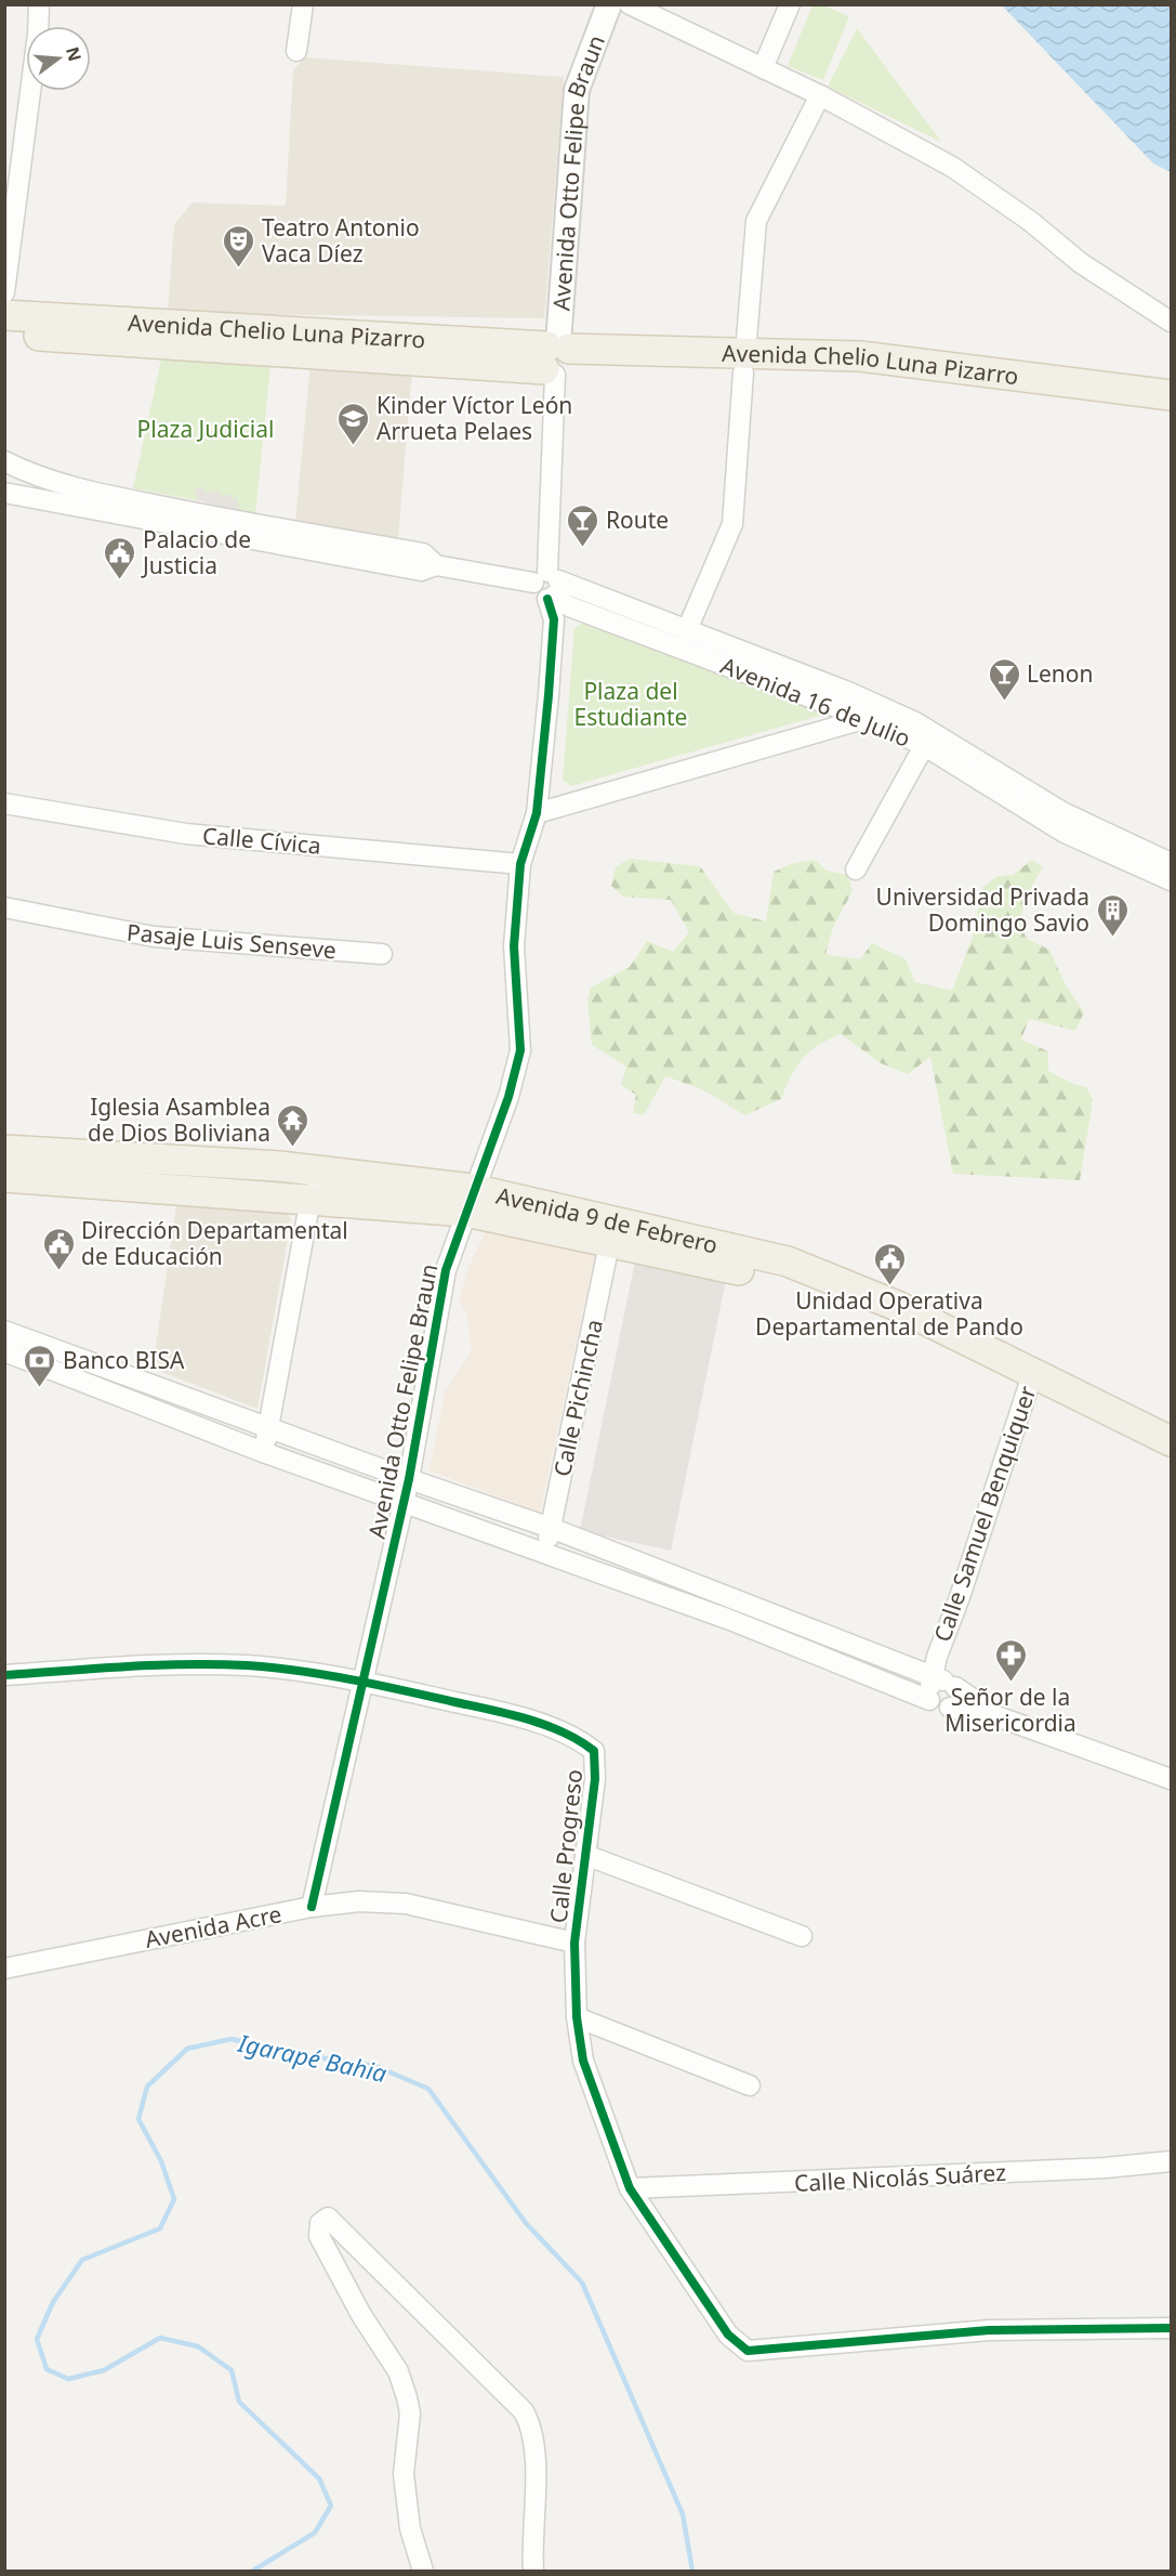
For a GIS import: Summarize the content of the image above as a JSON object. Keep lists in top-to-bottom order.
{
  "streets": {
    "main road": ["Avenida Chelio Luna Pizarro", "Avenida 9 de Febrero"],
    "street": [
      "Avenida Otto Felipe Braun",
      "Avenida 16 de Julio",
      "Calle Cívica",
      "Pasaje Luis Senseve",
      "Calle Pichincha",
      "Calle Samuel Benquiquer",
      "Calle Progreso",
      "Avenida Acre",
      "Calle Nicolás Suárez"
    ]
  },
  "crossings": [
    ["Avenida Otto Felipe Braun", "Avenida Chelio Luna Pizarro"],
    ["Avenida Otto Felipe Braun", "Avenida 16 de Julio"],
    ["Avenida Otto Felipe Braun", "Calle Cívica"],
    ["Avenida Otto Felipe Braun", "Avenida 9 de Febrero"],
    ["Avenida Otto Felipe Braun", "Calle Progreso"],
    ["Avenida Otto Felipe Braun", "Avenida Acre"],
    ["Avenida 9 de Febrero", "Calle Pichincha"],
    ["Avenida 9 de Febrero", "Calle Samuel Benquiquer"],
    ["Calle Progreso", "Avenida Acre"],
    ["Calle Progreso", "Calle Nicolás Suárez"]
  ],
  "water": ["Igarapé Bahia"],
  "parks": ["Plaza Judicial", "Plaza del Estudiante"],
  "places": {
    "theatre": ["Teatro Antonio Vaca Díez"],
    "school or university": ["Kinder Víctor León Arrueta Pelaes"],
    "bar": ["Route", "Lenon"],
    "public building": ["Palacio de Justicia", "Dirección Departamental de Educación", "Unidad Operativa Departamental de Pando"],
    "building": ["Universidad Privada Domingo Savio"],
    "temple": ["Iglesia Asamblea de Dios Boliviana"],
    "bank": ["Banco BISA"],
    "pharmacy": ["Señor de la Misericordia"]
  },
  "north": "right"
}
